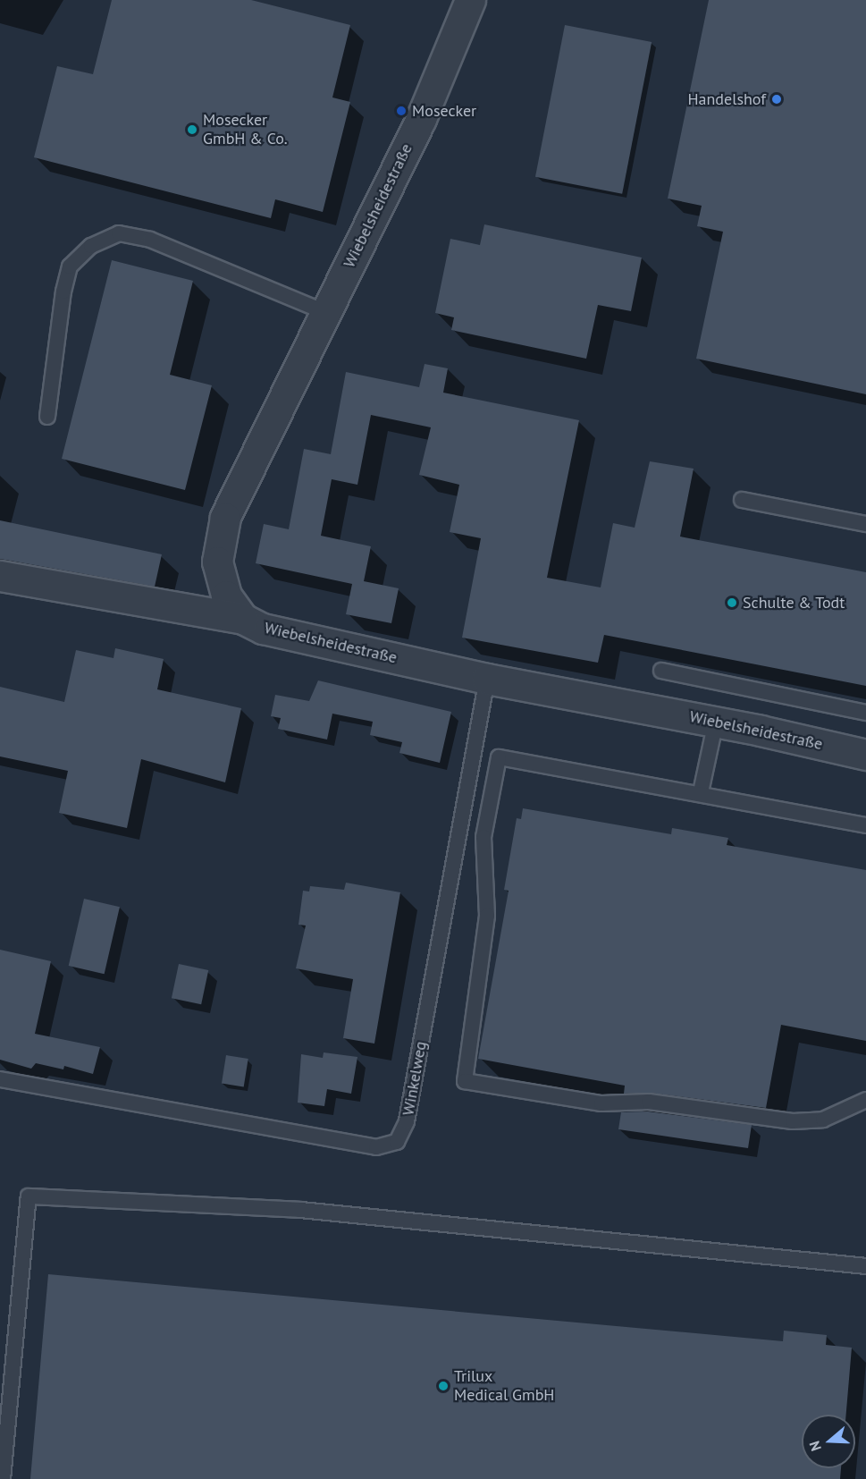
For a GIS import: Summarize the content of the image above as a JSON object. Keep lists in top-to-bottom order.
{
  "streets": {
    "street": ["Wiebelsheidestraße"],
    "lane": ["Winkelweg"]
  },
  "crossings": [
    ["Wiebelsheidestraße", "Winkelweg"]
  ],
  "places": [
    "Handelshof",
    "Mosecker",
    "Mosecker GmbH & Co.",
    "Schulte & Todt",
    "Trilux Medical GmbH"
  ],
  "north": "left"
}
